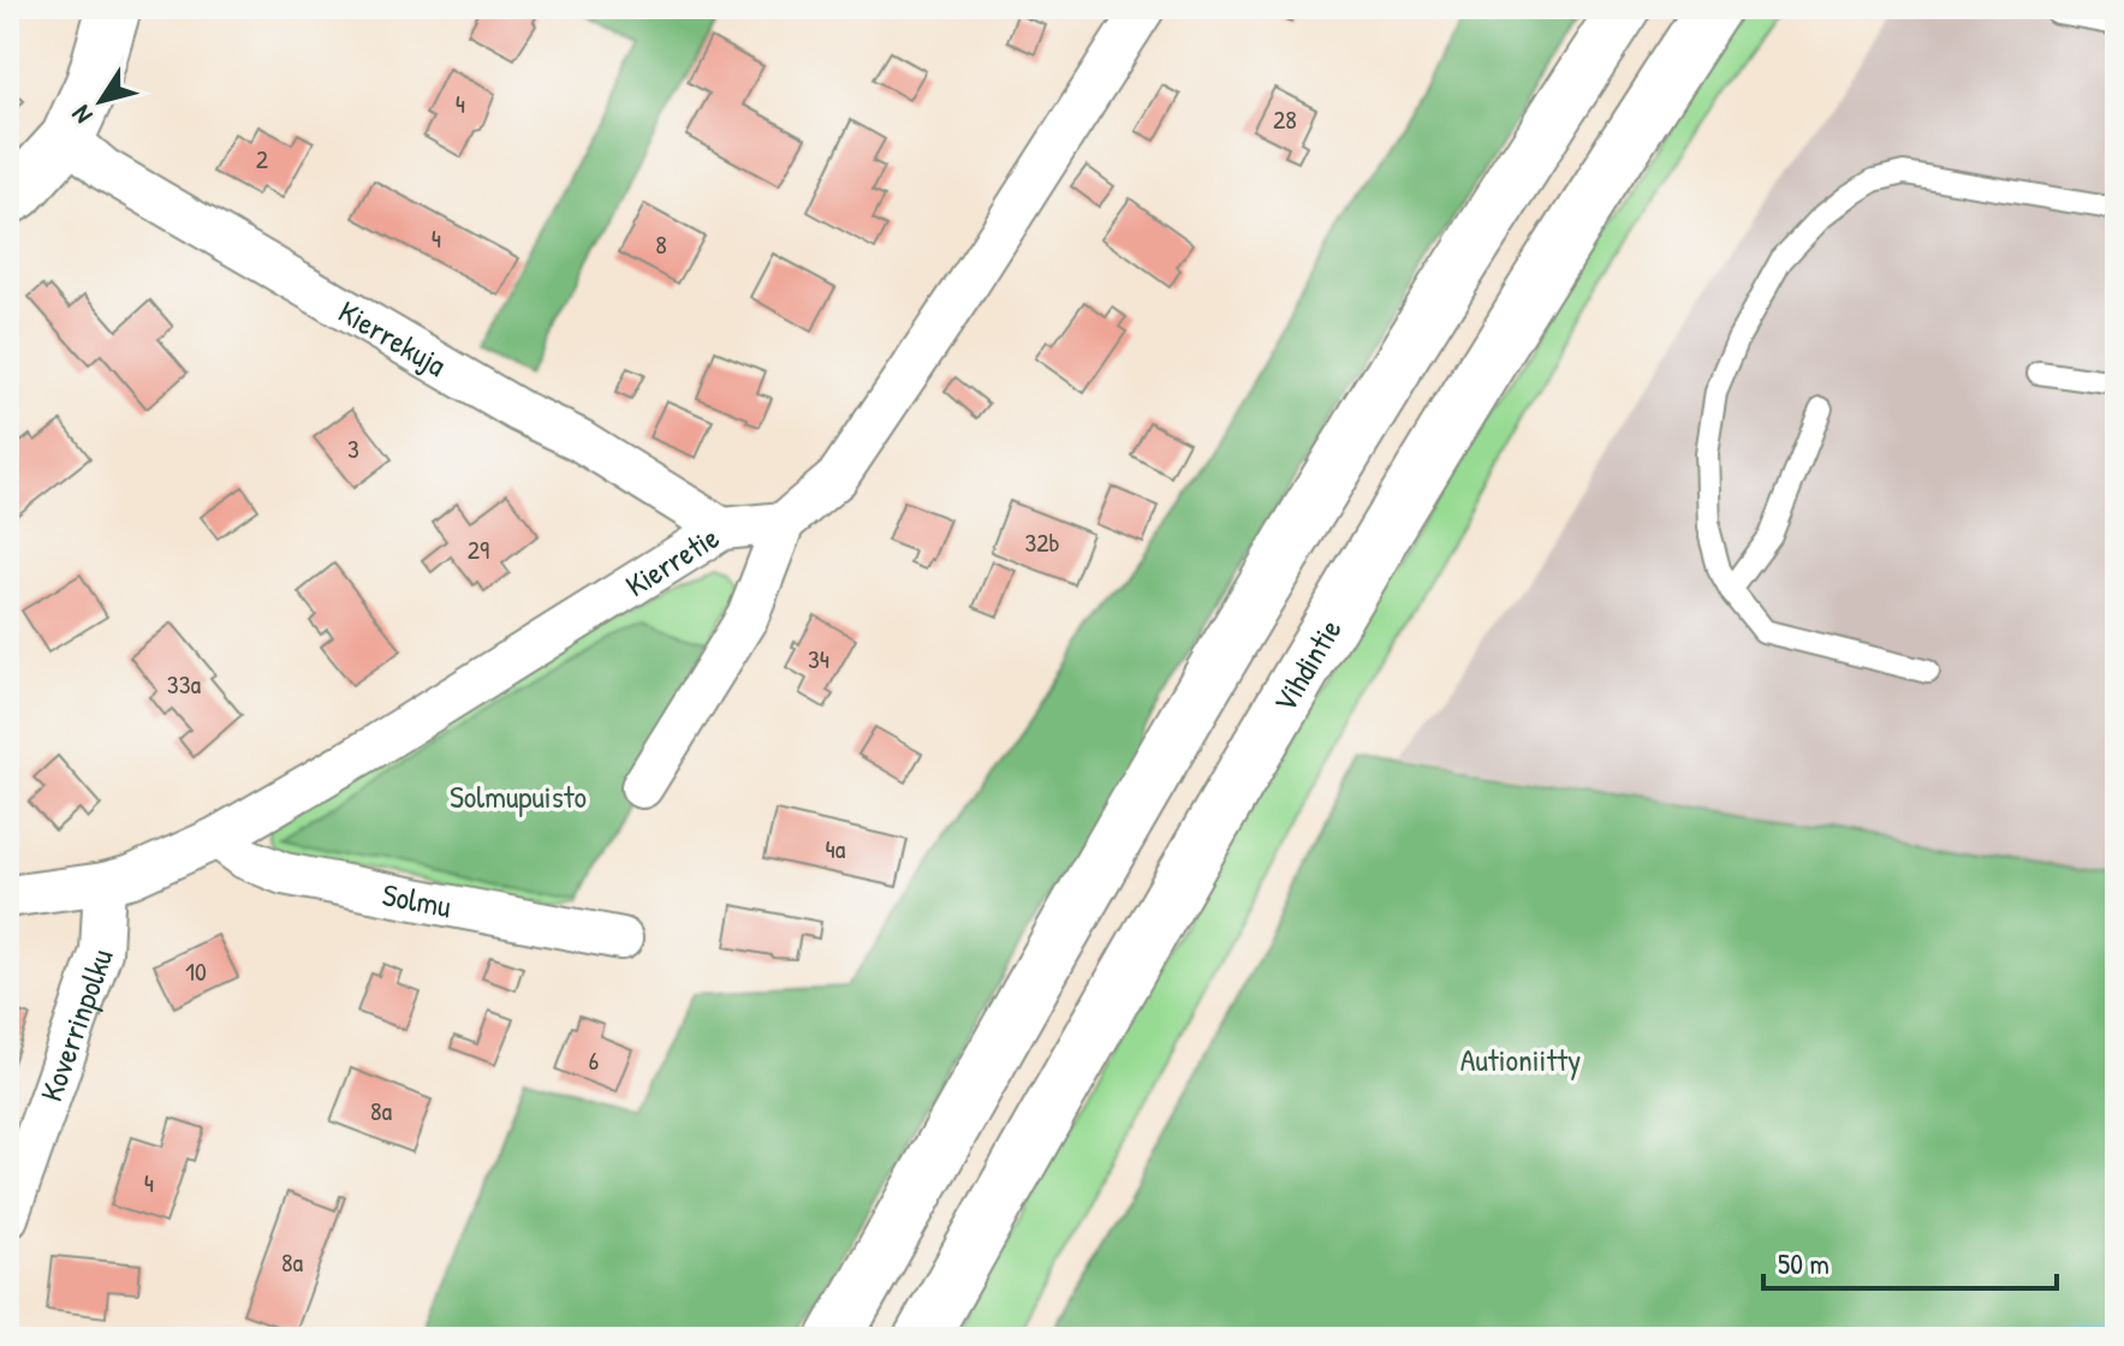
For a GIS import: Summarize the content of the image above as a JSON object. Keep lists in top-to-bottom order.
{
  "streets": {
    "main road": ["Vihdintie"],
    "street": [
      "Kierrekuja",
      "Kierretie",
      "Solmu",
      "Koverrinpolku"
    ]
  },
  "crossings": [
    ["Kierrekuja", "Kierretie"],
    ["Kierretie", "Solmu"],
    ["Kierretie", "Koverrinpolku"]
  ],
  "parks": ["Solmupuisto", "Autioniitty"],
  "house_numbers": [
    "4",
    "28",
    "2",
    "4",
    "8",
    "3",
    "32b",
    "29",
    "34",
    "33a",
    "4a",
    "10",
    "6",
    "8a",
    "4",
    "8a"
  ],
  "scale_bar": "50 m",
  "north": "bottom left"
}
